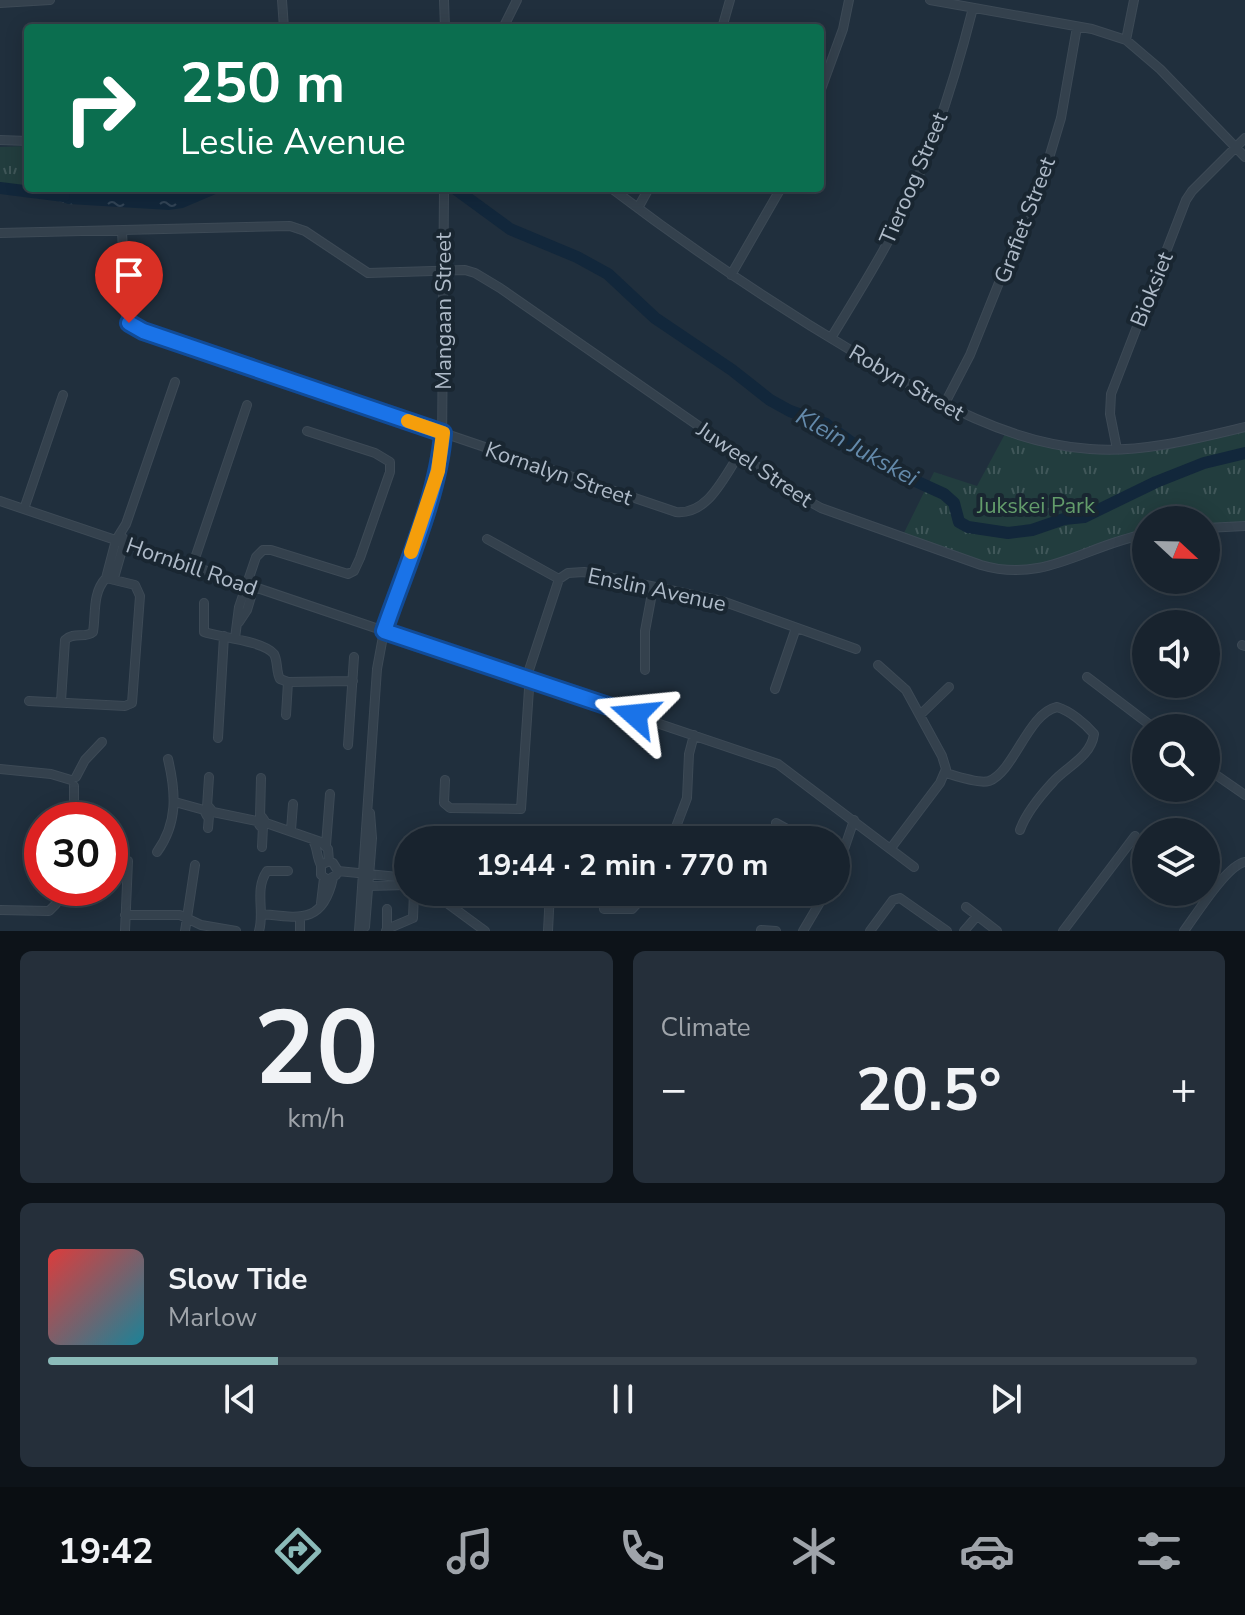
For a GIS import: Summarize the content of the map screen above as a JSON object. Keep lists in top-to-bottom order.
{
  "streets": {
    "street": [
      "Tieroog Street",
      "Grafiet Street",
      "Bioksiet",
      "Mangaan Street",
      "Robyn Street",
      "Juweel Street",
      "Kornalyn Street",
      "Hornbill Road",
      "Enslin Avenue"
    ]
  },
  "crossings": [
    ["Tieroog Street", "Robyn Street"],
    ["Grafiet Street", "Robyn Street"],
    ["Bioksiet", "Robyn Street"],
    ["Mangaan Street", "Juweel Street"],
    ["Mangaan Street", "Kornalyn Street"],
    ["Mangaan Street", "Hornbill Road"],
    ["Juweel Street", "Kornalyn Street"],
    ["Hornbill Road", "Enslin Avenue"]
  ],
  "water": ["Klein Jukskei"],
  "parks": ["Jukskei Park"],
  "north": "right",
  "page": {
    "turn": ["250 m", "Leslie Avenue"],
    "limit": "30",
    "trip": "19:44 · 2 min · 770 m",
    "tile": [
      ["20", "km/h"],
      "Climate"
    ],
    "heat": ["−", "20.5°", "+"],
    "song": ["Slow Tide", "Marlow"],
    "tabs": "19:42"
  }
}
